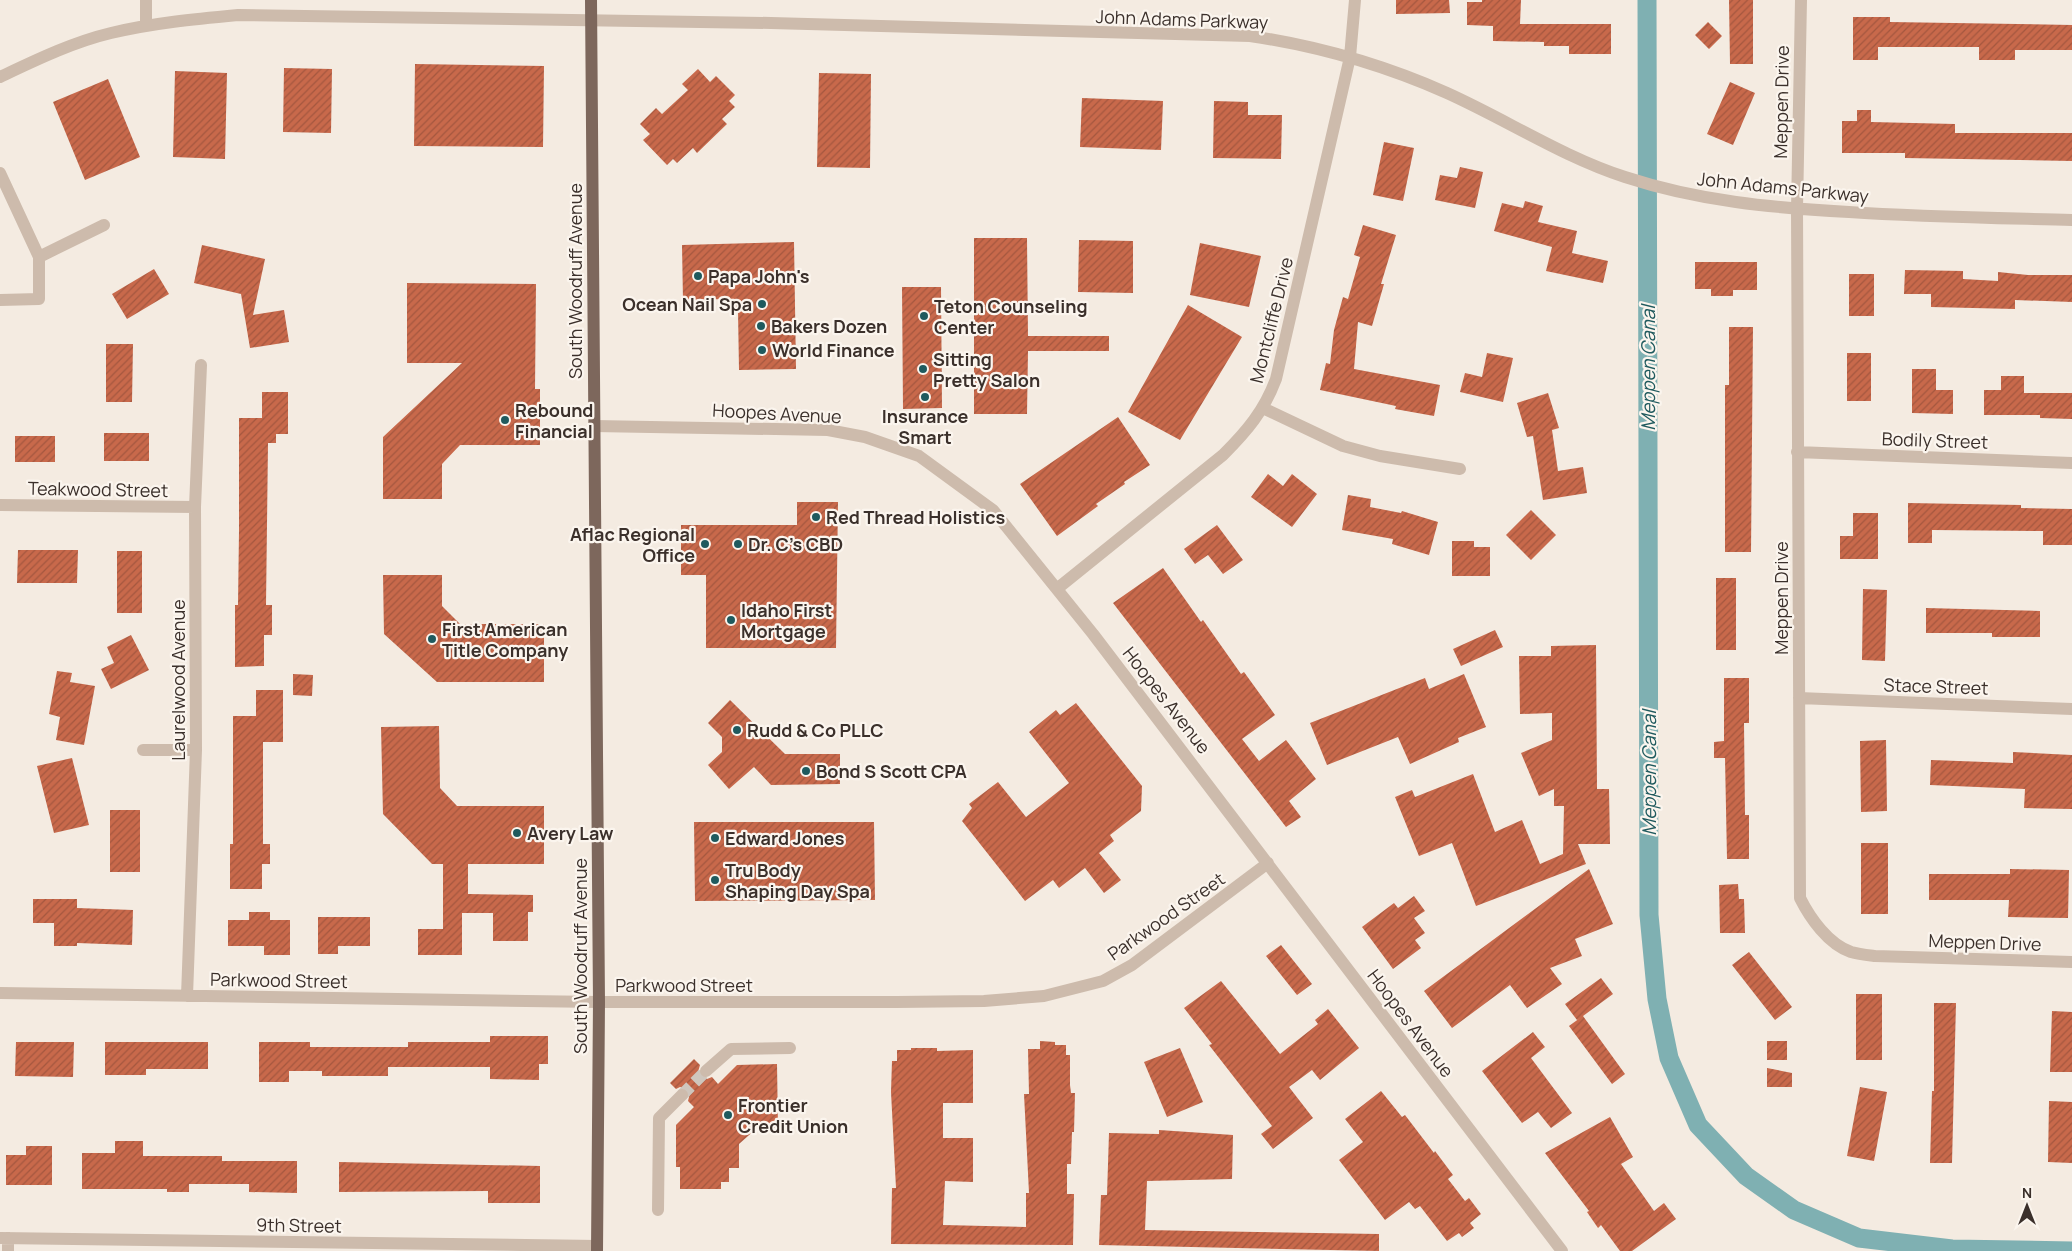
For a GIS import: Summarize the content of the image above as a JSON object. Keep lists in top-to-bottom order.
{
  "streets": {
    "main road": ["South Woodruff Avenue"],
    "street": [
      "John Adams Parkway",
      "Meppen Drive",
      "Montcliffe Drive",
      "Hoopes Avenue",
      "Bodily Street",
      "Teakwood Street",
      "Laurelwood Avenue",
      "Stace Street",
      "Parkwood Street",
      "9th Street"
    ]
  },
  "crossings": [
    ["John Adams Parkway", "Meppen Drive"],
    ["John Adams Parkway", "South Woodruff Avenue"],
    ["John Adams Parkway", "Montcliffe Drive"],
    ["Meppen Drive", "Bodily Street"],
    ["Meppen Drive", "Stace Street"],
    ["South Woodruff Avenue", "Hoopes Avenue"],
    ["South Woodruff Avenue", "Parkwood Street"],
    ["South Woodruff Avenue", "9th Street"],
    ["Montcliffe Drive", "Hoopes Avenue"],
    ["Hoopes Avenue", "Parkwood Street"],
    ["Teakwood Street", "Laurelwood Avenue"],
    ["Laurelwood Avenue", "Parkwood Street"]
  ],
  "water": ["Meppen Canal"],
  "places": [
    "Papa John's",
    "Ocean Nail Spa",
    "Teton Counseling Center",
    "Bakers Dozen",
    "World Finance",
    "Sitting Pretty Salon",
    "Insurance Smart",
    "Rebound Financial",
    "Red Thread Holistics",
    "Aflac Regional Office",
    "Dr. C's CBD",
    "Idaho First Mortgage",
    "First American Title Company",
    "Rudd & Co PLLC",
    "Bond S Scott CPA",
    "Avery Law",
    "Edward Jones",
    "Tru Body Shaping Day Spa",
    "Frontier Credit Union"
  ],
  "north": "top"
}
